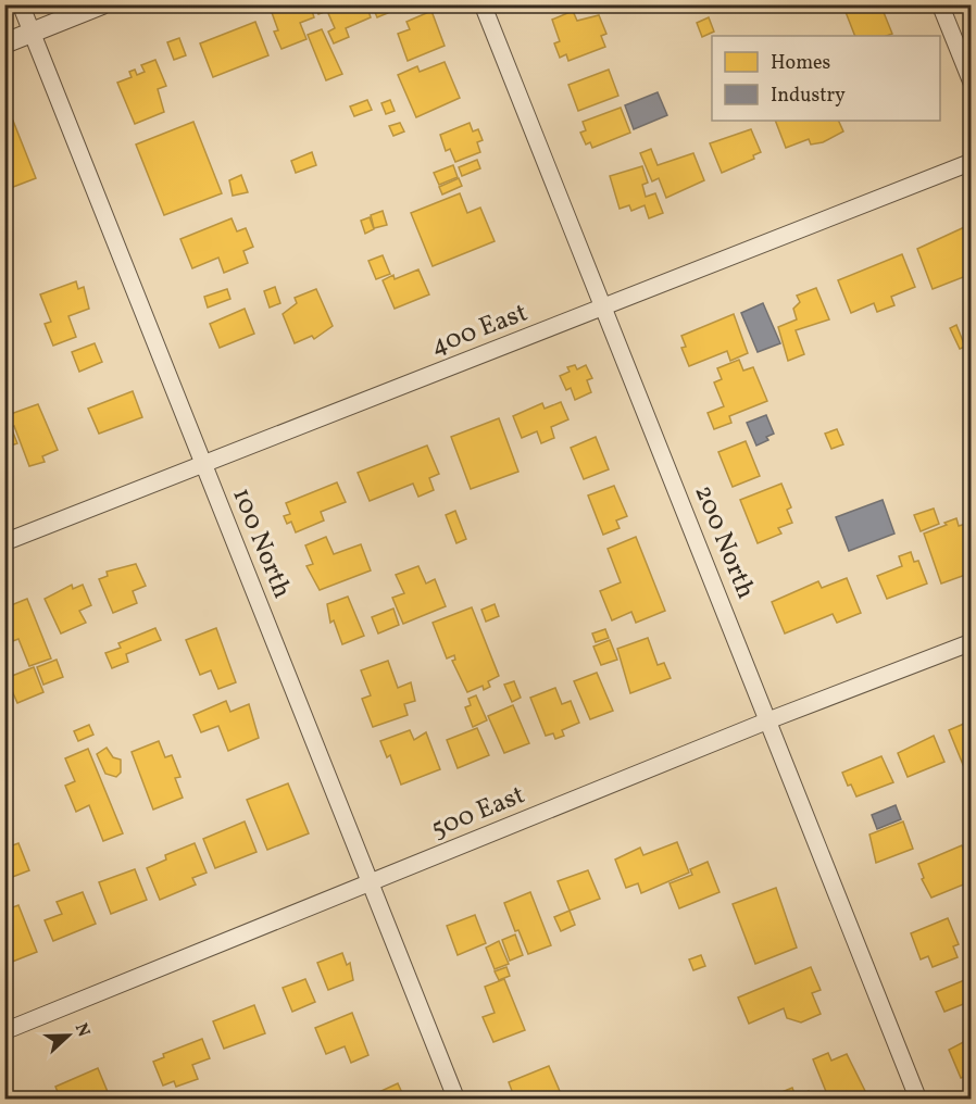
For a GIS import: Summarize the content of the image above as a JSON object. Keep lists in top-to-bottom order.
{
  "streets": {
    "street": [
      "400 East",
      "200 North",
      "100 North",
      "500 East"
    ]
  },
  "crossings": [
    ["400 East", "200 North"],
    ["400 East", "100 North"],
    ["200 North", "500 East"],
    ["100 North", "500 East"]
  ],
  "legend": ["Homes", "Industry"],
  "north": "right"
}
